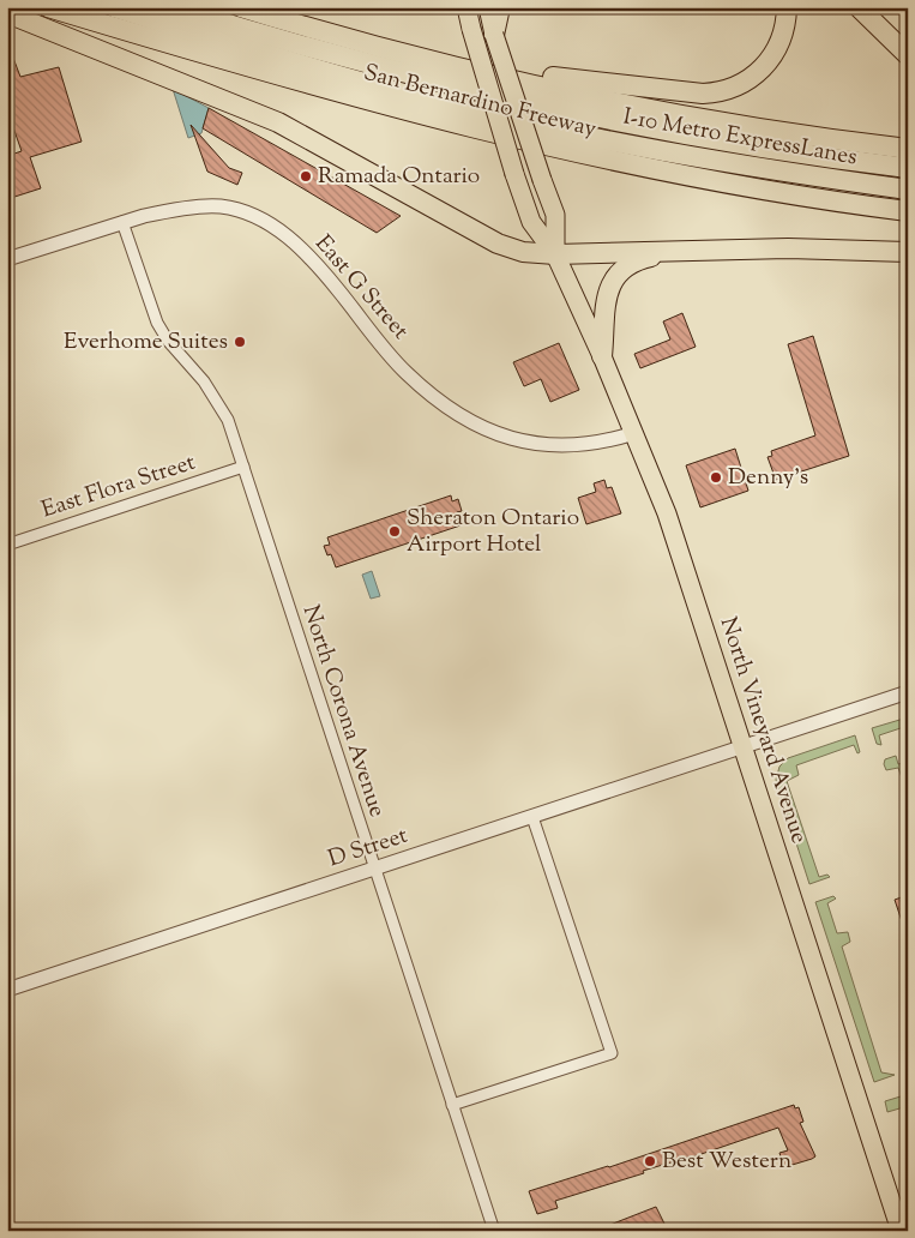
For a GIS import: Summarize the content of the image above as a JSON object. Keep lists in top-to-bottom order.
{
  "streets": {
    "highway": ["San Bernardino Freeway", "I-10 Metro ExpressLanes"],
    "main road": ["North Vineyard Avenue"],
    "street": [
      "East G Street",
      "East Flora Street",
      "North Corona Avenue",
      "D Street"
    ]
  },
  "crossings": [
    ["East G Street", "North Corona Avenue"],
    ["East G Street", "North Vineyard Avenue"],
    ["East Flora Street", "North Corona Avenue"],
    ["North Corona Avenue", "D Street"],
    ["North Vineyard Avenue", "D Street"]
  ],
  "places": [
    "Ramada Ontario",
    "Everhome Suites",
    "Denny's",
    "Sheraton Ontario Airport Hotel",
    "Best Western"
  ]
}
